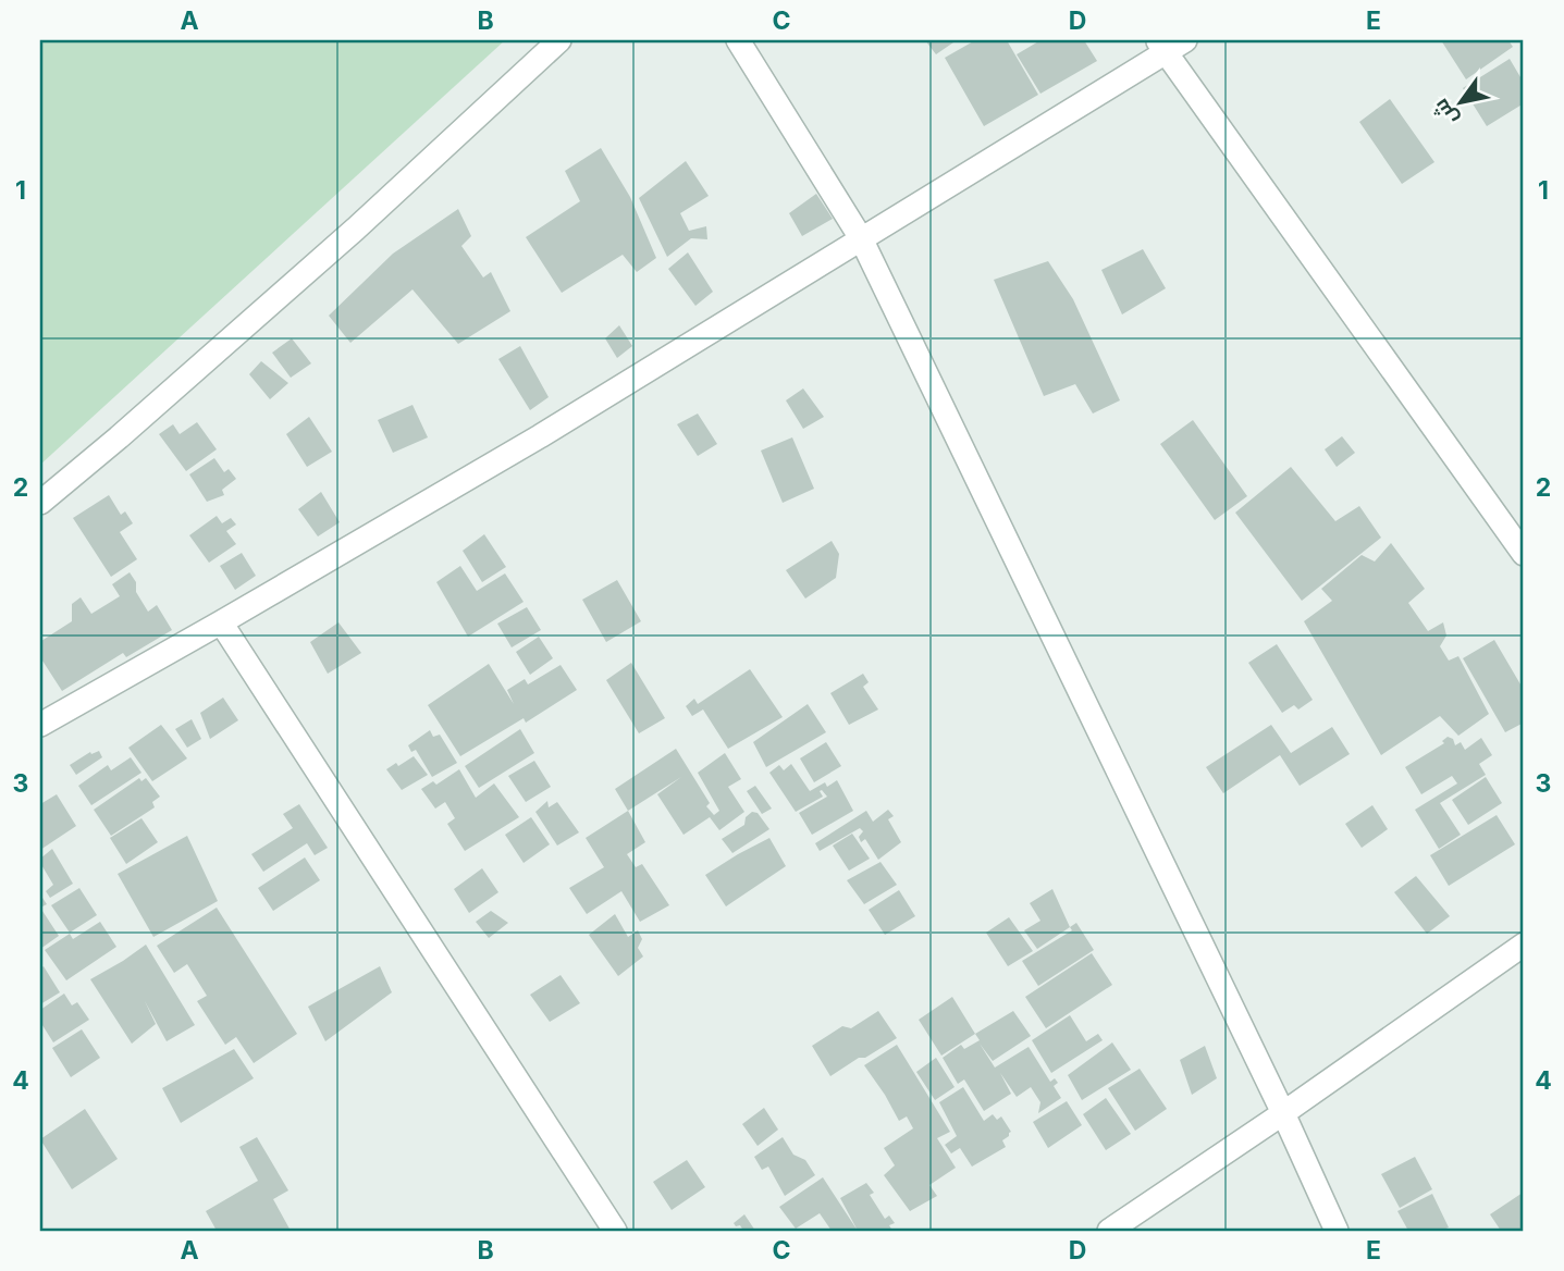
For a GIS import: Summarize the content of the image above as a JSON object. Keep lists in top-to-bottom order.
{
  "north": "bottom left",
  "grid": {
    "columns": [
      "A",
      "B",
      "C",
      "D",
      "E"
    ],
    "rows": [
      "1",
      "2",
      "3",
      "4"
    ]
  }
}
